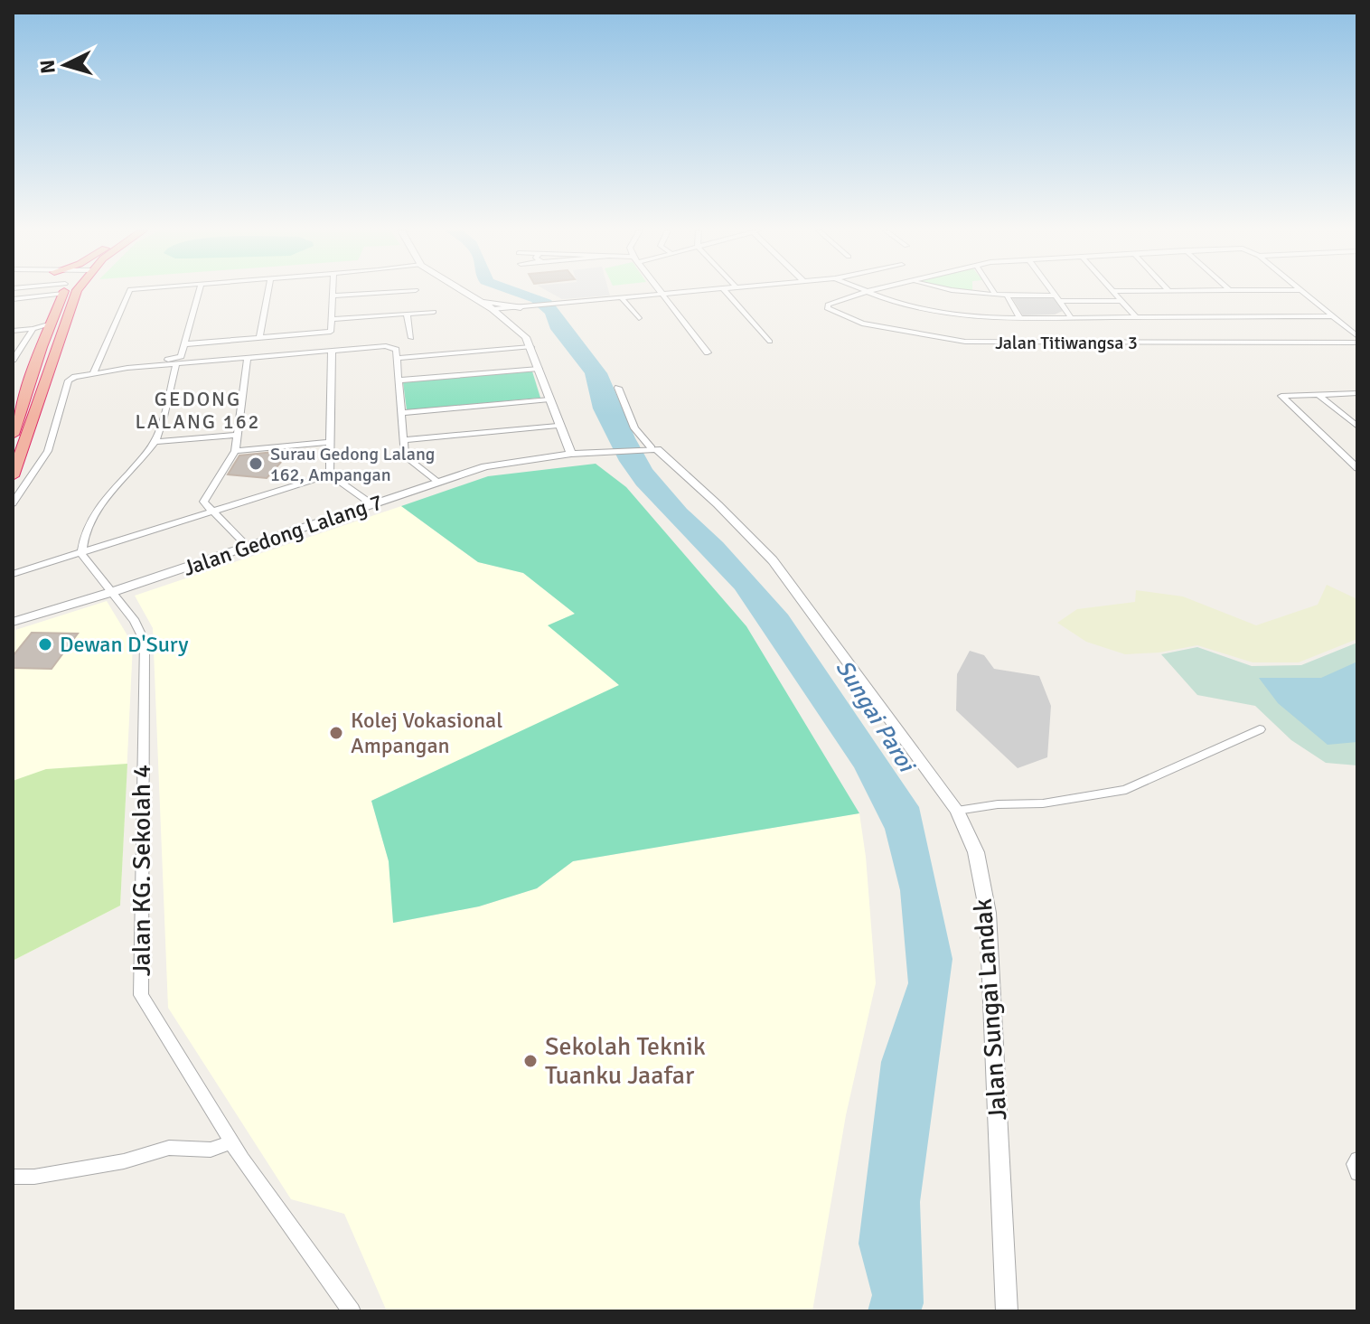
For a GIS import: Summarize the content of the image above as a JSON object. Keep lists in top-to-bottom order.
{
  "streets": {
    "street": [
      "Jalan Titiwangsa 3",
      "Jalan Gedong Lalang 7",
      "Jalan KG. Sekolah 4",
      "Jalan Sungai Landak"
    ]
  },
  "crossings": [
    ["Jalan Gedong Lalang 7", "Jalan KG. Sekolah 4"],
    ["Jalan Gedong Lalang 7", "Jalan Sungai Landak"]
  ],
  "districts": ["GEDONG LALANG 162"],
  "water": ["Sungai Paroi"],
  "places": [
    "Surau Gedong Lalang 162, Ampangan",
    "Dewan D'Sury",
    "Kolej Vokasional Ampangan",
    "Sekolah Teknik Tuanku Jaafar"
  ],
  "north": "left"
}
